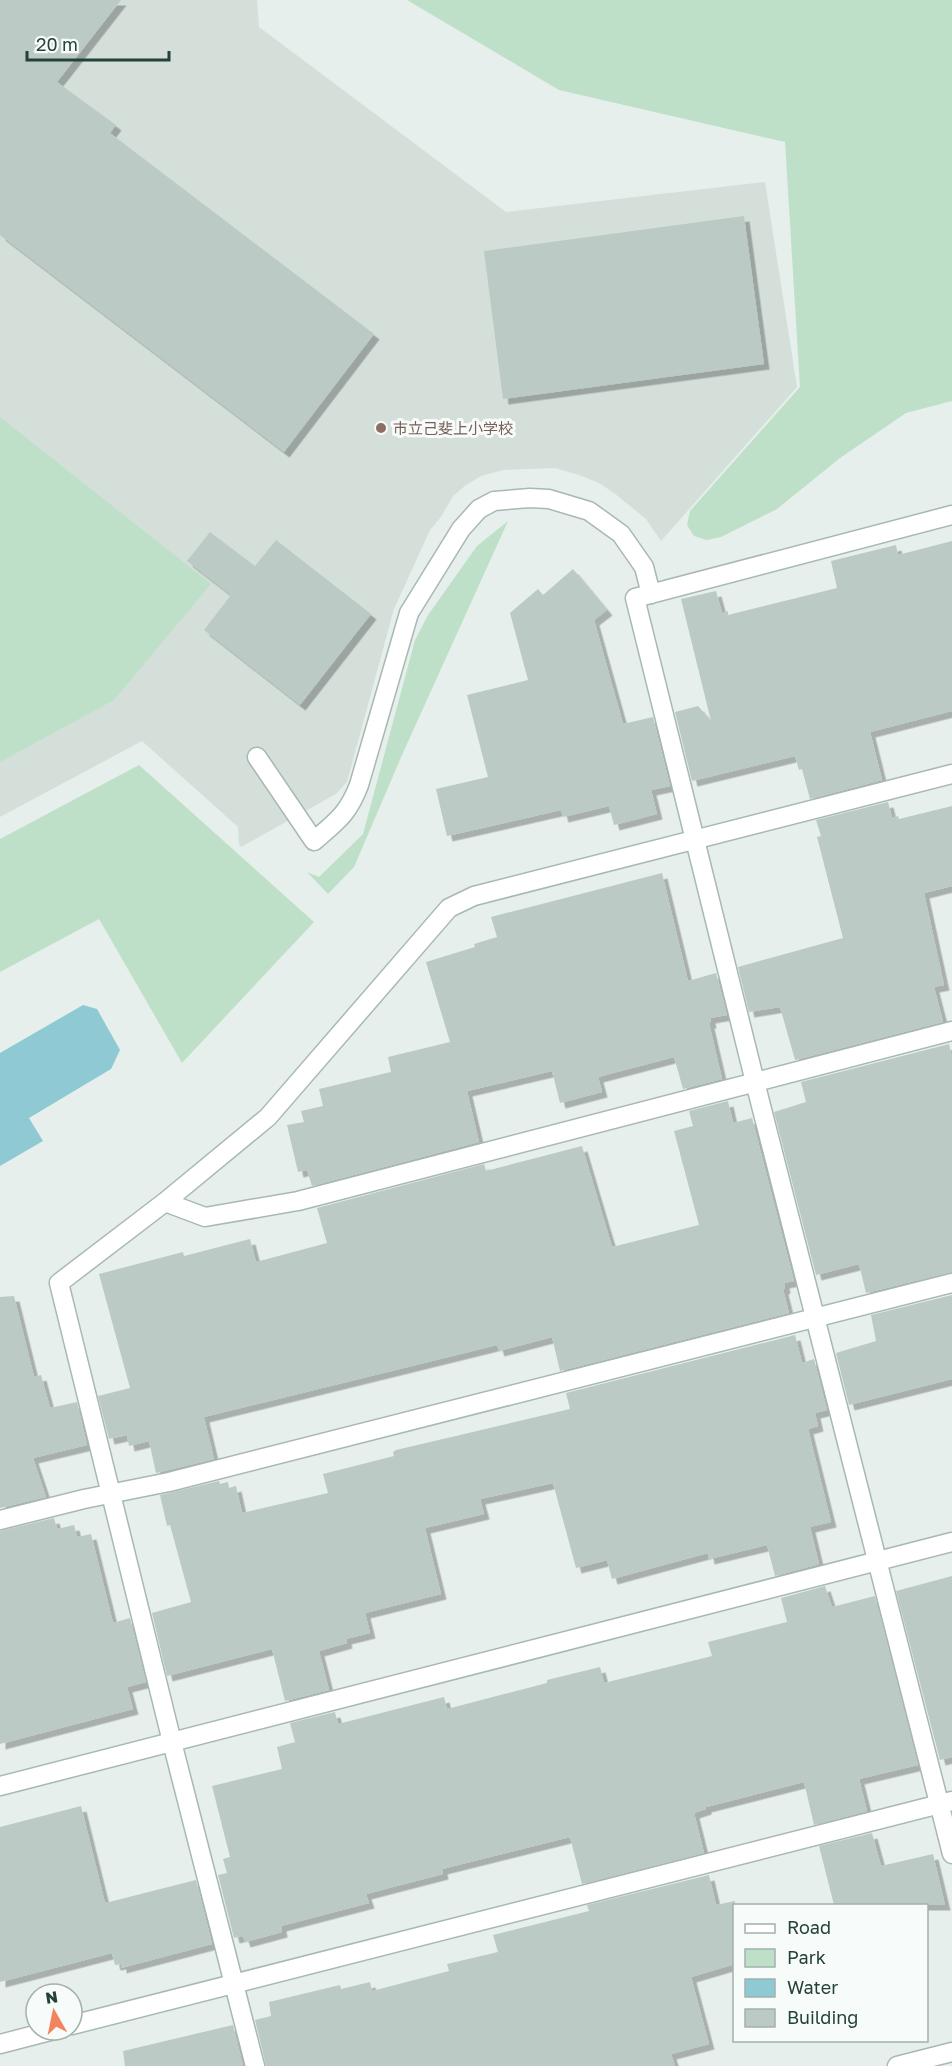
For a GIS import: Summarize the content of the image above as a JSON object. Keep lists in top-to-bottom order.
{
  "places": ["市立己斐上小学校"],
  "legend": [
    "Road",
    "Park",
    "Water",
    "Building"
  ],
  "scale_bar": "20 m",
  "north": "top"
}
